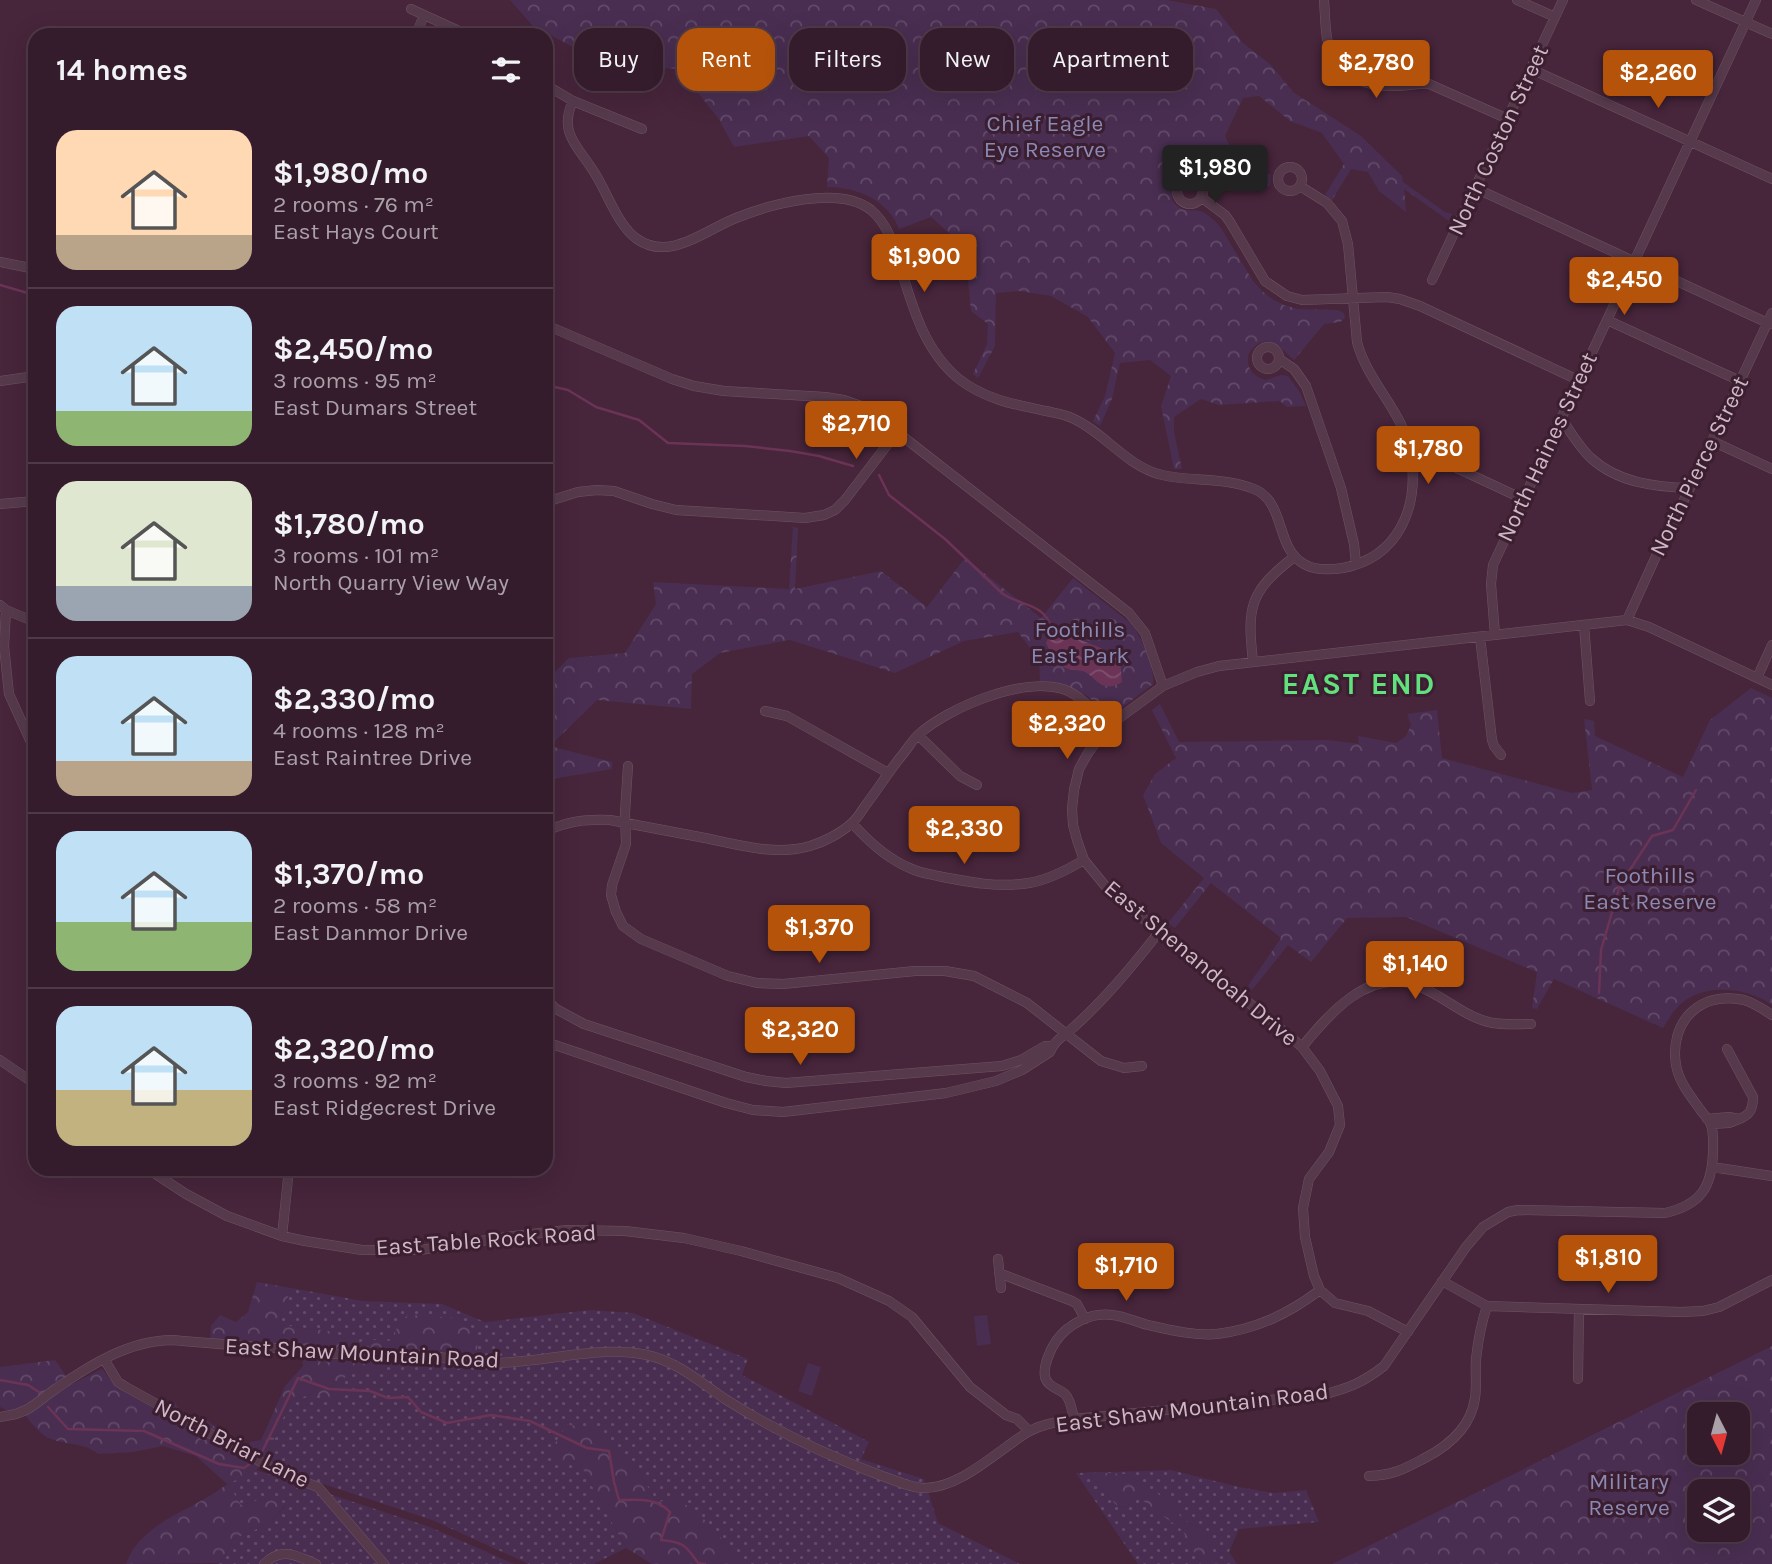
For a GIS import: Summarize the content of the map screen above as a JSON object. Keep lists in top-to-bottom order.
{
  "streets": {
    "street": [
      "North Coston Street",
      "North Haines Street",
      "North Pierce Street",
      "East Shenandoah Drive",
      "East Table Rock Road",
      "East Shaw Mountain Road",
      "North Briar Lane"
    ]
  },
  "crossings": [
    ["North Haines Street", "East Shenandoah Drive"],
    ["North Pierce Street", "East Shenandoah Drive"],
    ["East Table Rock Road", "East Shaw Mountain Road"],
    ["East Shaw Mountain Road", "North Briar Lane"]
  ],
  "districts": ["EAST END"],
  "parks": [
    "Chief Eagle Eye Reserve",
    "Foothills East Park",
    "Foothills East Reserve",
    "Military Reserve"
  ],
  "north": "bottom",
  "page": {
    "chip": [
      "Buy",
      "Rent",
      "Filters",
      "New",
      "Apartment"
    ],
    "heading": "14 homes",
    "price": [
      "$2,780",
      "$2,260",
      "$1,980",
      "$1,900",
      "$2,450",
      "$2,710",
      "$1,780",
      "$2,320",
      "$2,330",
      "$1,370",
      "$1,140",
      "$2,320",
      "$1,810",
      "$1,710"
    ],
    "list": [
      {
        "name": "$1,980/mo",
        "note": "2 rooms · 76 m² · East Hays Court"
      },
      {
        "name": "$2,450/mo",
        "note": "3 rooms · 95 m² · East Dumars Street"
      },
      {
        "name": "$1,780/mo",
        "note": "3 rooms · 101 m² · North Quarry View Way"
      },
      {
        "name": "$2,330/mo",
        "note": "4 rooms · 128 m² · East Raintree Drive"
      },
      {
        "name": "$1,370/mo",
        "note": "2 rooms · 58 m² · East Danmor Drive"
      },
      {
        "name": "$2,320/mo",
        "note": "3 rooms · 92 m² · East Ridgecrest Drive"
      }
    ]
  }
}
